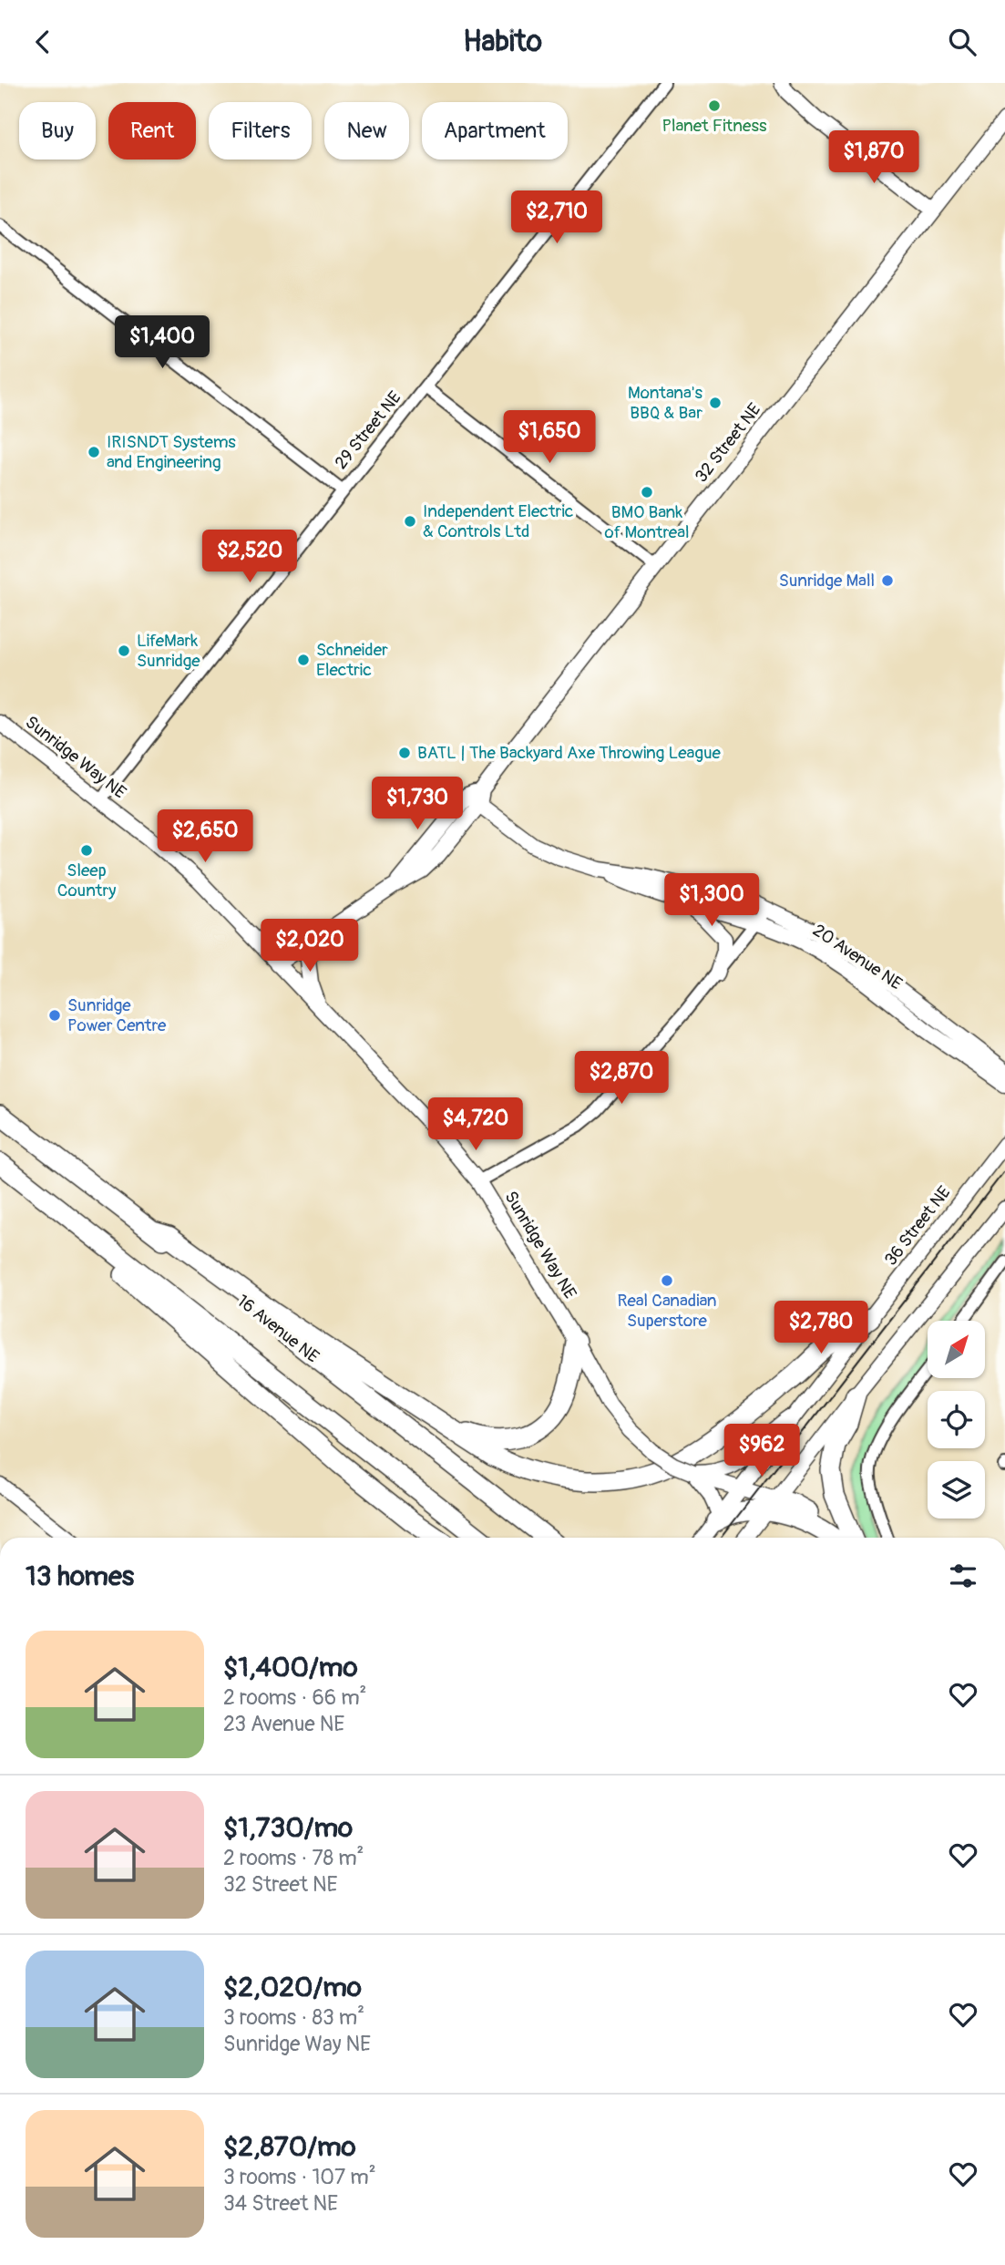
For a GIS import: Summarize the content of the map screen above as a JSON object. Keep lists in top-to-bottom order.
{
  "streets": {
    "highway": ["16 Avenue NE"],
    "street": [
      "29 Street NE",
      "32 Street NE",
      "Sunridge Way NE",
      "20 Avenue NE",
      "36 Street NE"
    ]
  },
  "crossings": [
    ["29 Street NE", "Sunridge Way NE"],
    ["32 Street NE", "Sunridge Way NE"],
    ["32 Street NE", "20 Avenue NE"],
    ["Sunridge Way NE", "36 Street NE"]
  ],
  "places": [
    "Planet Fitness",
    "Montana's BBQ & Bar",
    "IRISNDT Systems and Engineering",
    "BMO Bank of Montreal",
    "Independent Electric & Controls Ltd",
    "Sunridge Mall",
    "LifeMark Sunridge",
    "Schneider Electric",
    "BATL | The Backyard Axe Throwing League",
    "Sleep Country",
    "Sunridge Power Centre",
    "Real Canadian Superstore"
  ],
  "north": "top right",
  "page": {
    "header": "Habito",
    "chip": [
      "Buy",
      "Rent",
      "Filters",
      "New",
      "Apartment"
    ],
    "price": [
      "$1,870",
      "$2,710",
      "$1,400",
      "$1,650",
      "$2,520",
      "$1,730",
      "$2,650",
      "$1,300",
      "$2,020",
      "$2,870",
      "$4,720",
      "$2,780",
      "$962"
    ],
    "heading": "13 homes",
    "list": [
      {
        "name": "$1,400/mo",
        "note": "2 rooms · 66 m² · 23 Avenue NE"
      },
      {
        "name": "$1,730/mo",
        "note": "2 rooms · 78 m² · 32 Street NE"
      },
      {
        "name": "$2,020/mo",
        "note": "3 rooms · 83 m² · Sunridge Way NE"
      },
      {
        "name": "$2,870/mo",
        "note": "3 rooms · 107 m² · 34 Street NE"
      }
    ]
  }
}
